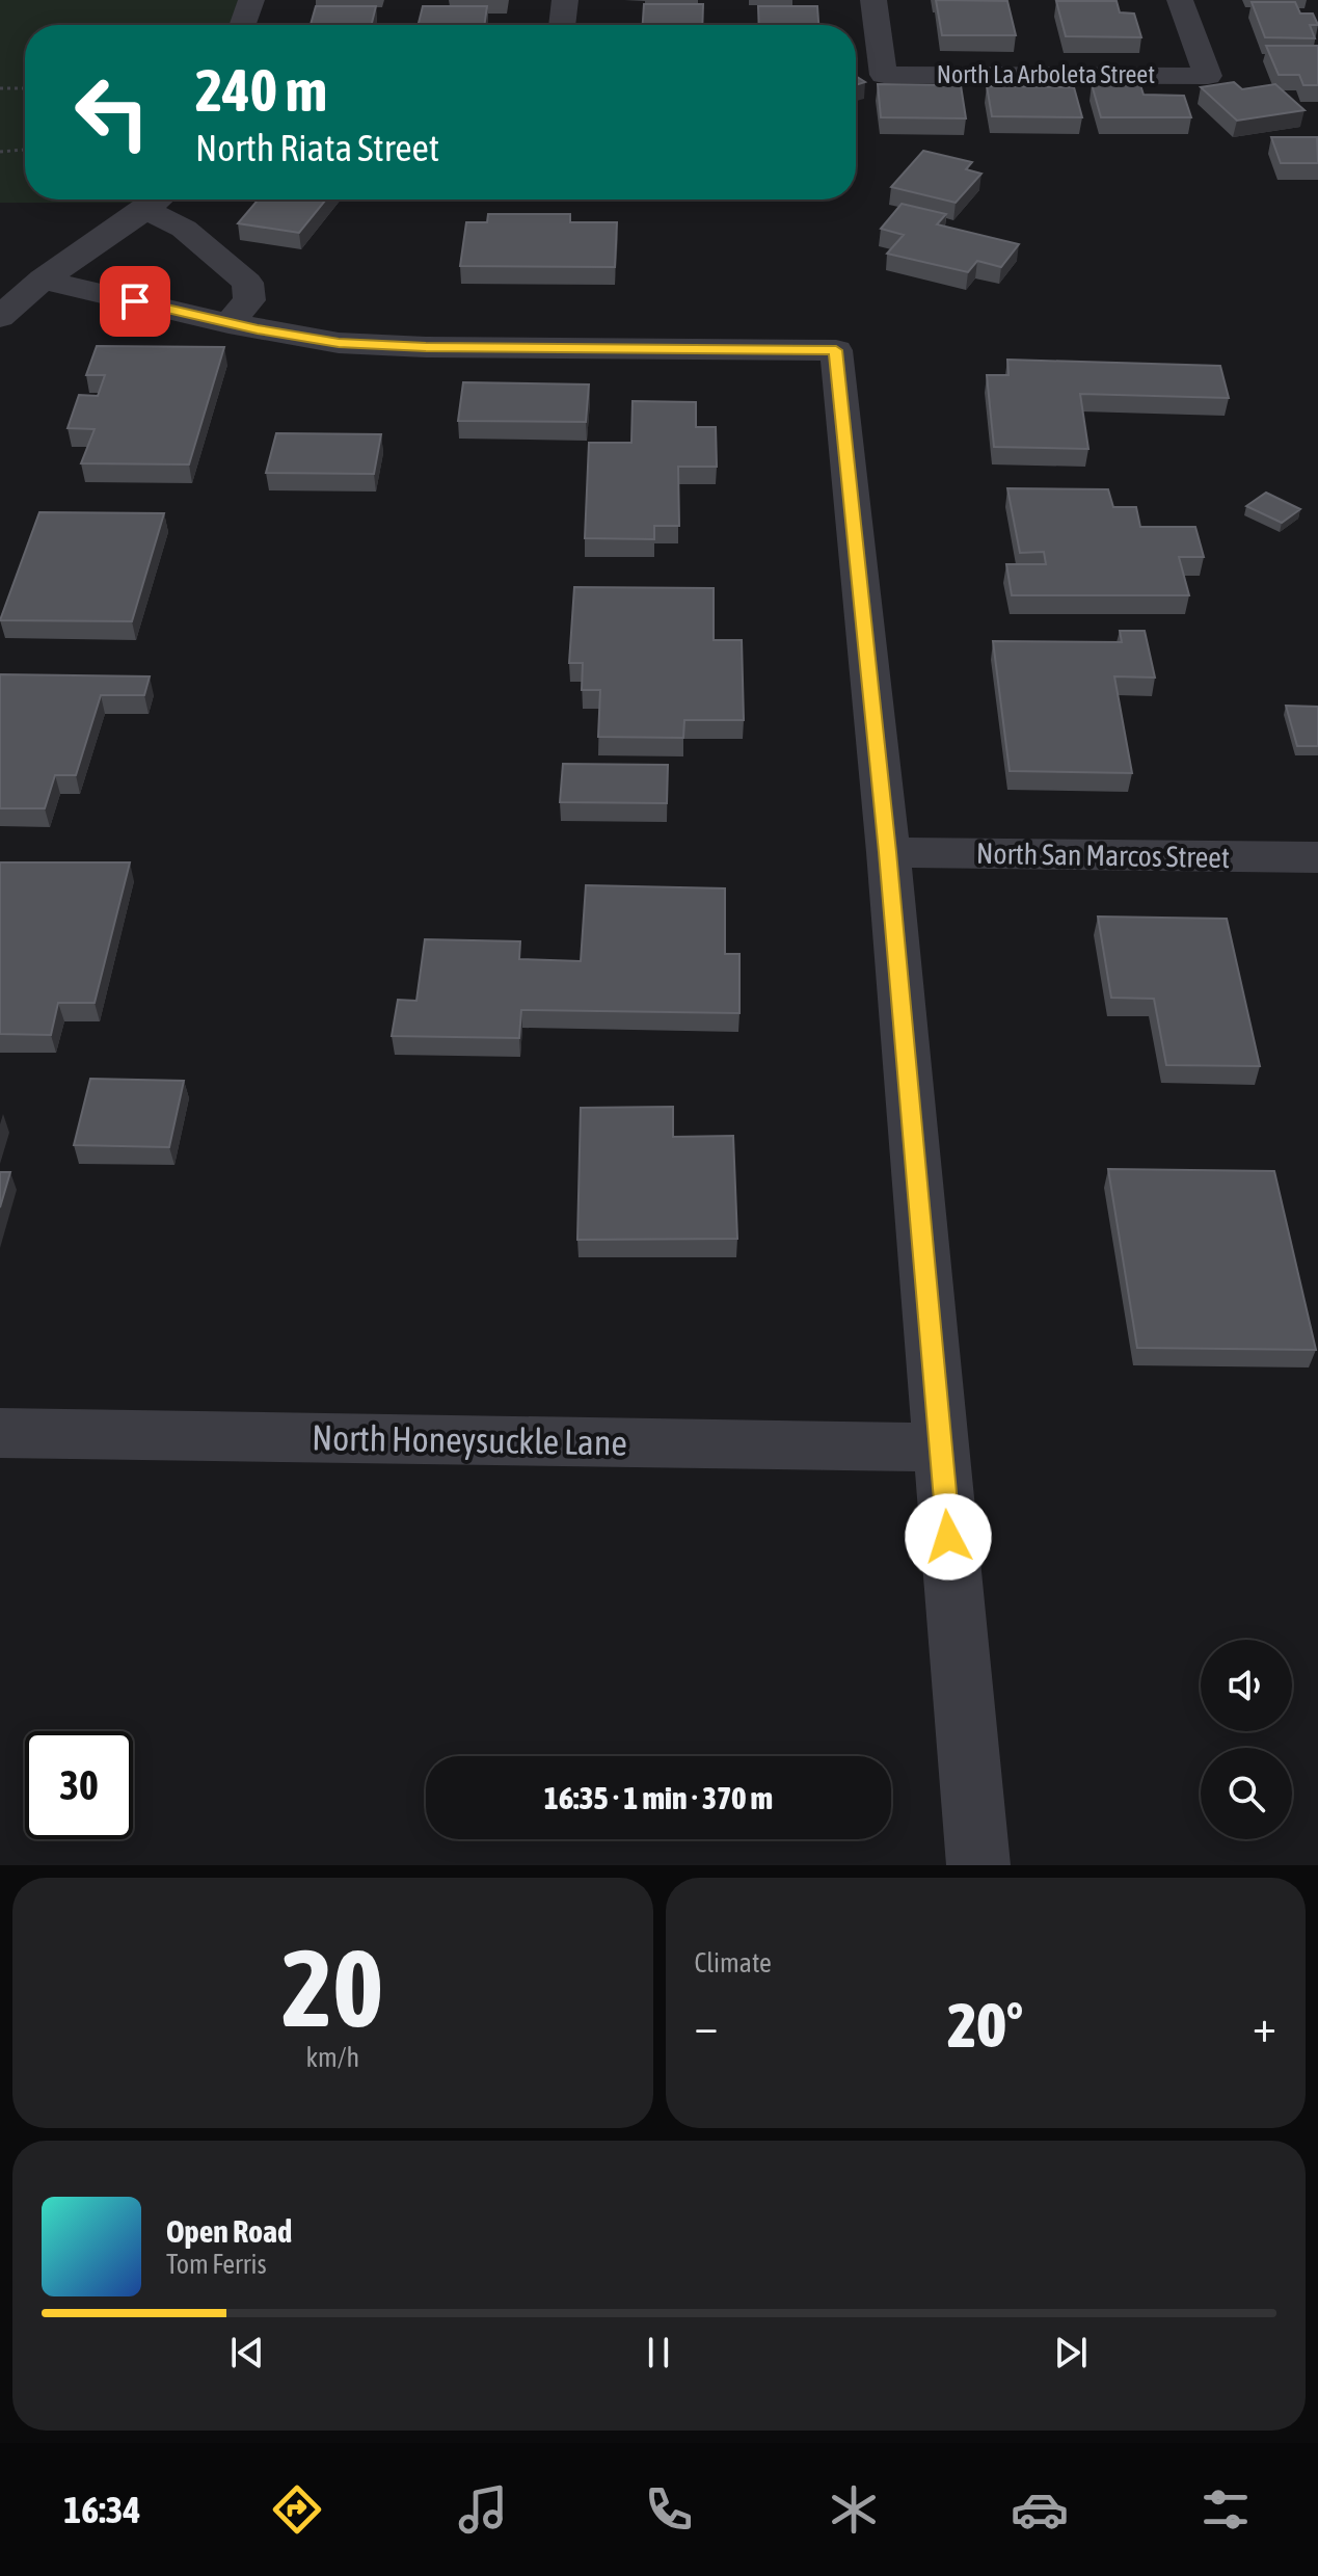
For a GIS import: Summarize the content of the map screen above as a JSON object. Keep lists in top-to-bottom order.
{
  "streets": {
    "street": ["North La Arboleta Street", "North San Marcos Street", "North Honeysuckle Lane"]
  },
  "page": {
    "turn": ["240 m", "North Riata Street"],
    "limit": "30",
    "trip": "16:35 · 1 min · 370 m",
    "tile": [
      ["20", "km/h"],
      "Climate"
    ],
    "heat": ["−", "20°", "+"],
    "song": ["Open Road", "Tom Ferris"],
    "tabs": "16:34"
  }
}
